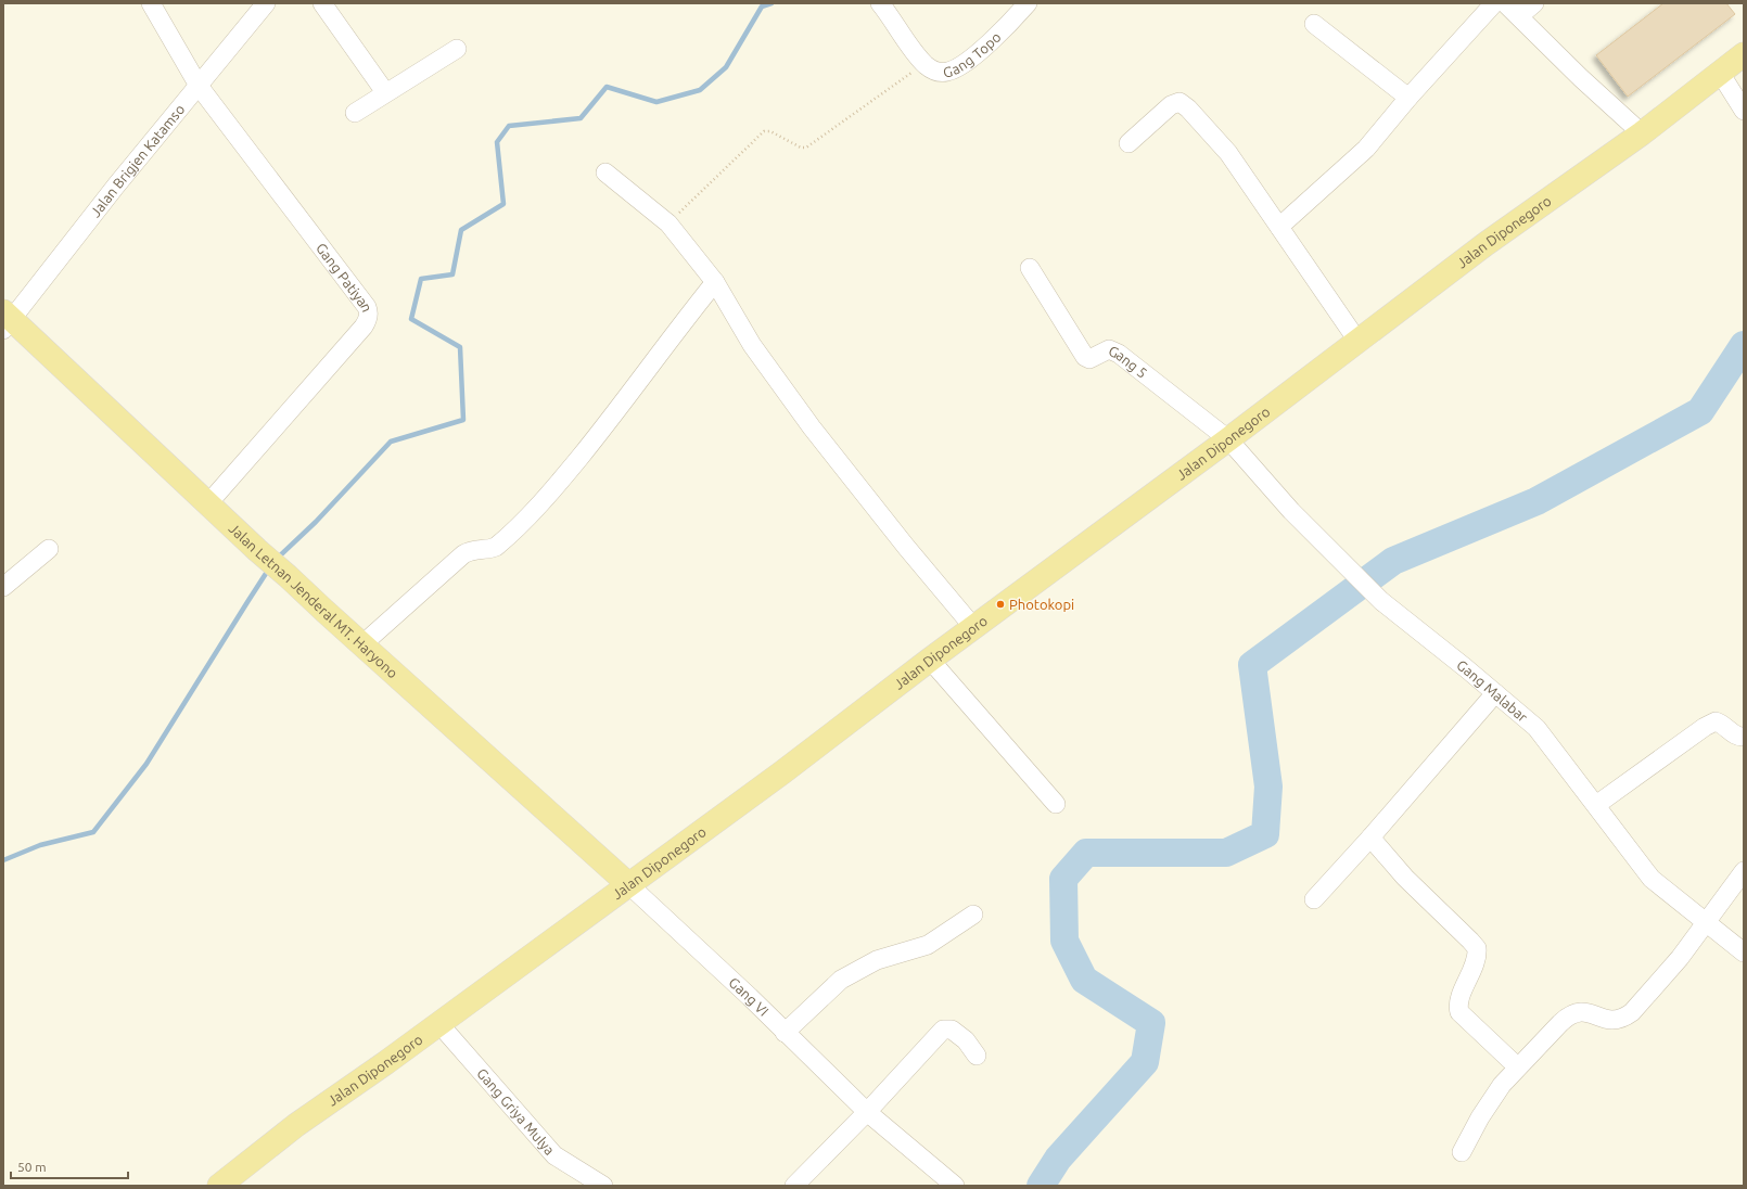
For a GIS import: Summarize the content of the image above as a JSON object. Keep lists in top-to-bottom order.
{
  "streets": {
    "main road": ["Jalan Diponegoro", "Jalan Letnan Jenderal MT. Haryono"],
    "street": [
      "Gang Topo",
      "Jalan Brigjen Katamso",
      "Gang Patiyan",
      "Gang 5",
      "Gang Malabar",
      "Gang VI",
      "Gang Griya Mulya"
    ]
  },
  "crossings": [
    ["Jalan Brigjen Katamso", "Gang Patiyan"],
    ["Jalan Brigjen Katamso", "Jalan Letnan Jenderal MT. Haryono"],
    ["Jalan Diponegoro", "Gang 5"],
    ["Jalan Diponegoro", "Jalan Letnan Jenderal MT. Haryono"],
    ["Jalan Diponegoro", "Gang Malabar"],
    ["Jalan Diponegoro", "Gang VI"],
    ["Jalan Diponegoro", "Gang Griya Mulya"],
    ["Gang Patiyan", "Jalan Letnan Jenderal MT. Haryono"],
    ["Gang 5", "Gang Malabar"],
    ["Jalan Letnan Jenderal MT. Haryono", "Gang VI"]
  ],
  "places": ["Photokopi"],
  "scale_bar": "50 m"
}
